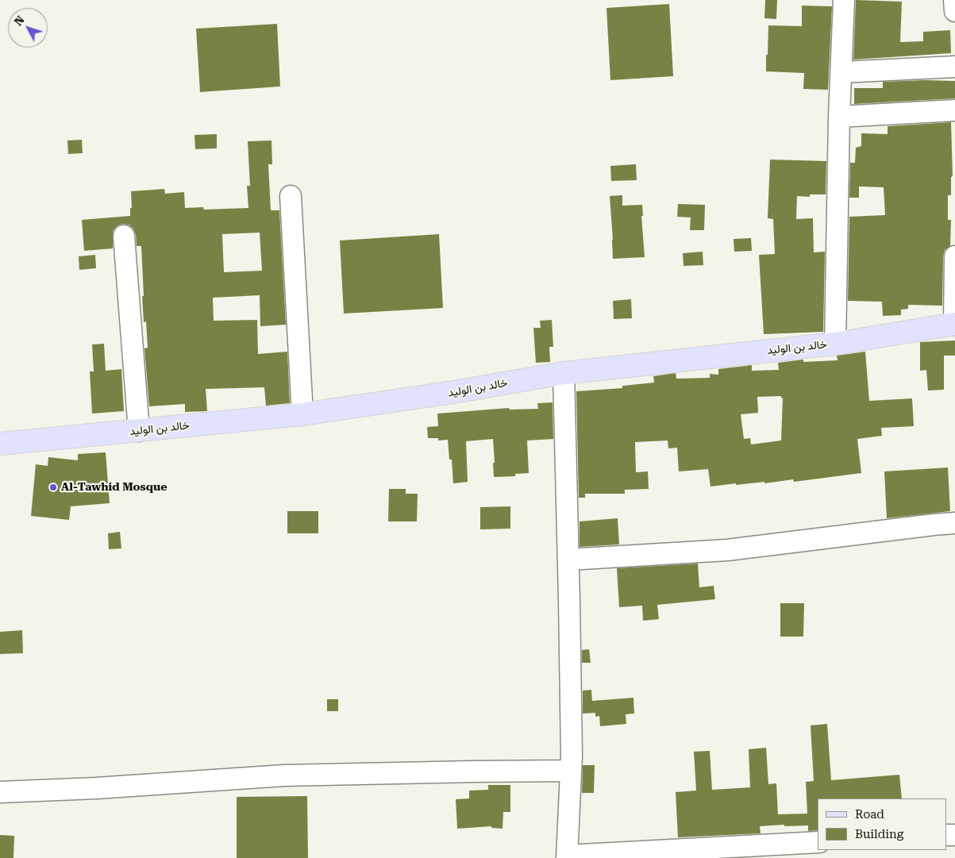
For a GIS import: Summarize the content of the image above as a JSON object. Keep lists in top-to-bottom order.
{
  "streets": {
    "main road": ["خالد بن الوليد"]
  },
  "places": ["Al-Tawhid Mosque"],
  "legend": ["Road", "Building"],
  "north": "top left"
}
